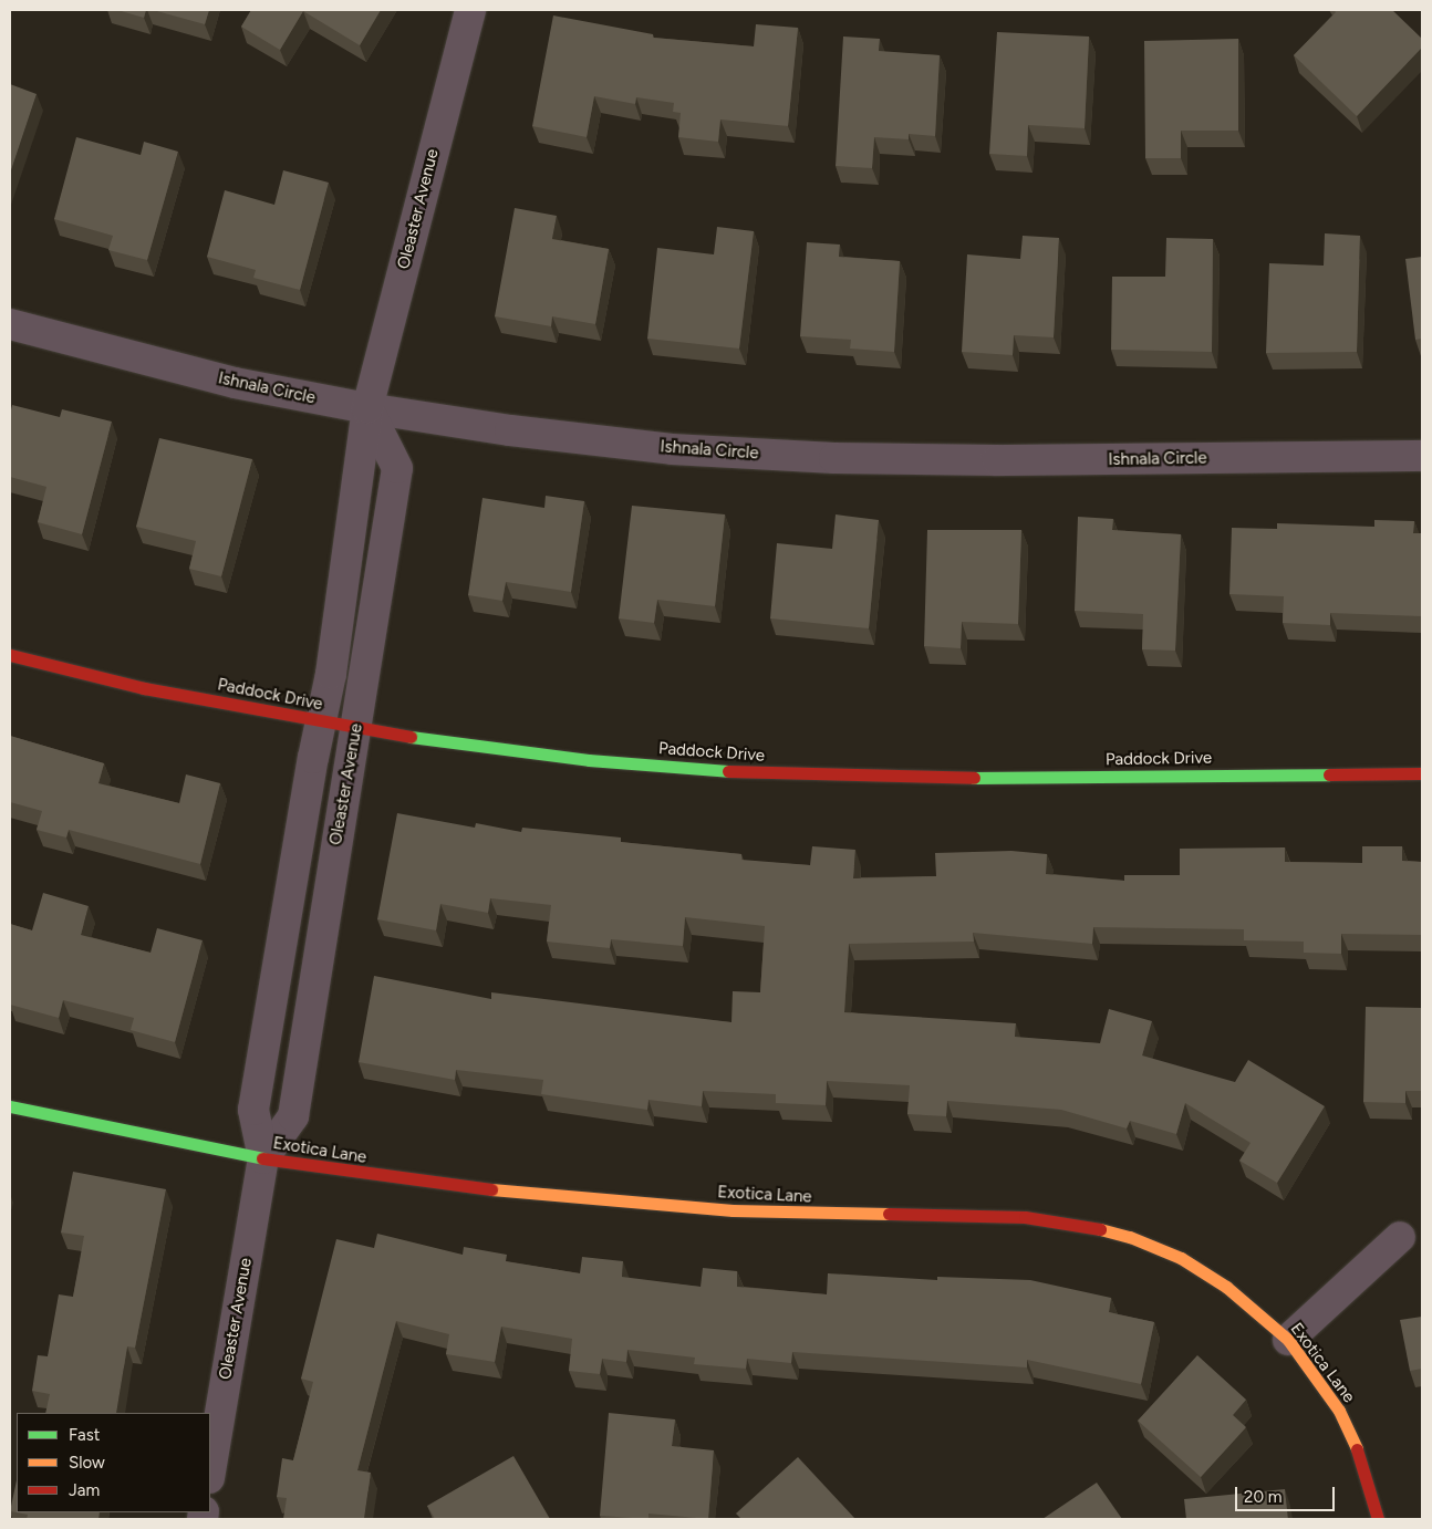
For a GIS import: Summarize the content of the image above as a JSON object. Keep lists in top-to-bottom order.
{
  "streets": {
    "street": [
      "Oleaster Avenue",
      "Ishnala Circle",
      "Paddock Drive",
      "Exotica Lane"
    ]
  },
  "crossings": [
    ["Oleaster Avenue", "Ishnala Circle"],
    ["Oleaster Avenue", "Paddock Drive"],
    ["Oleaster Avenue", "Exotica Lane"]
  ],
  "legend": ["Fast", "Slow", "Jam"],
  "scale_bar": "20 m"
}
